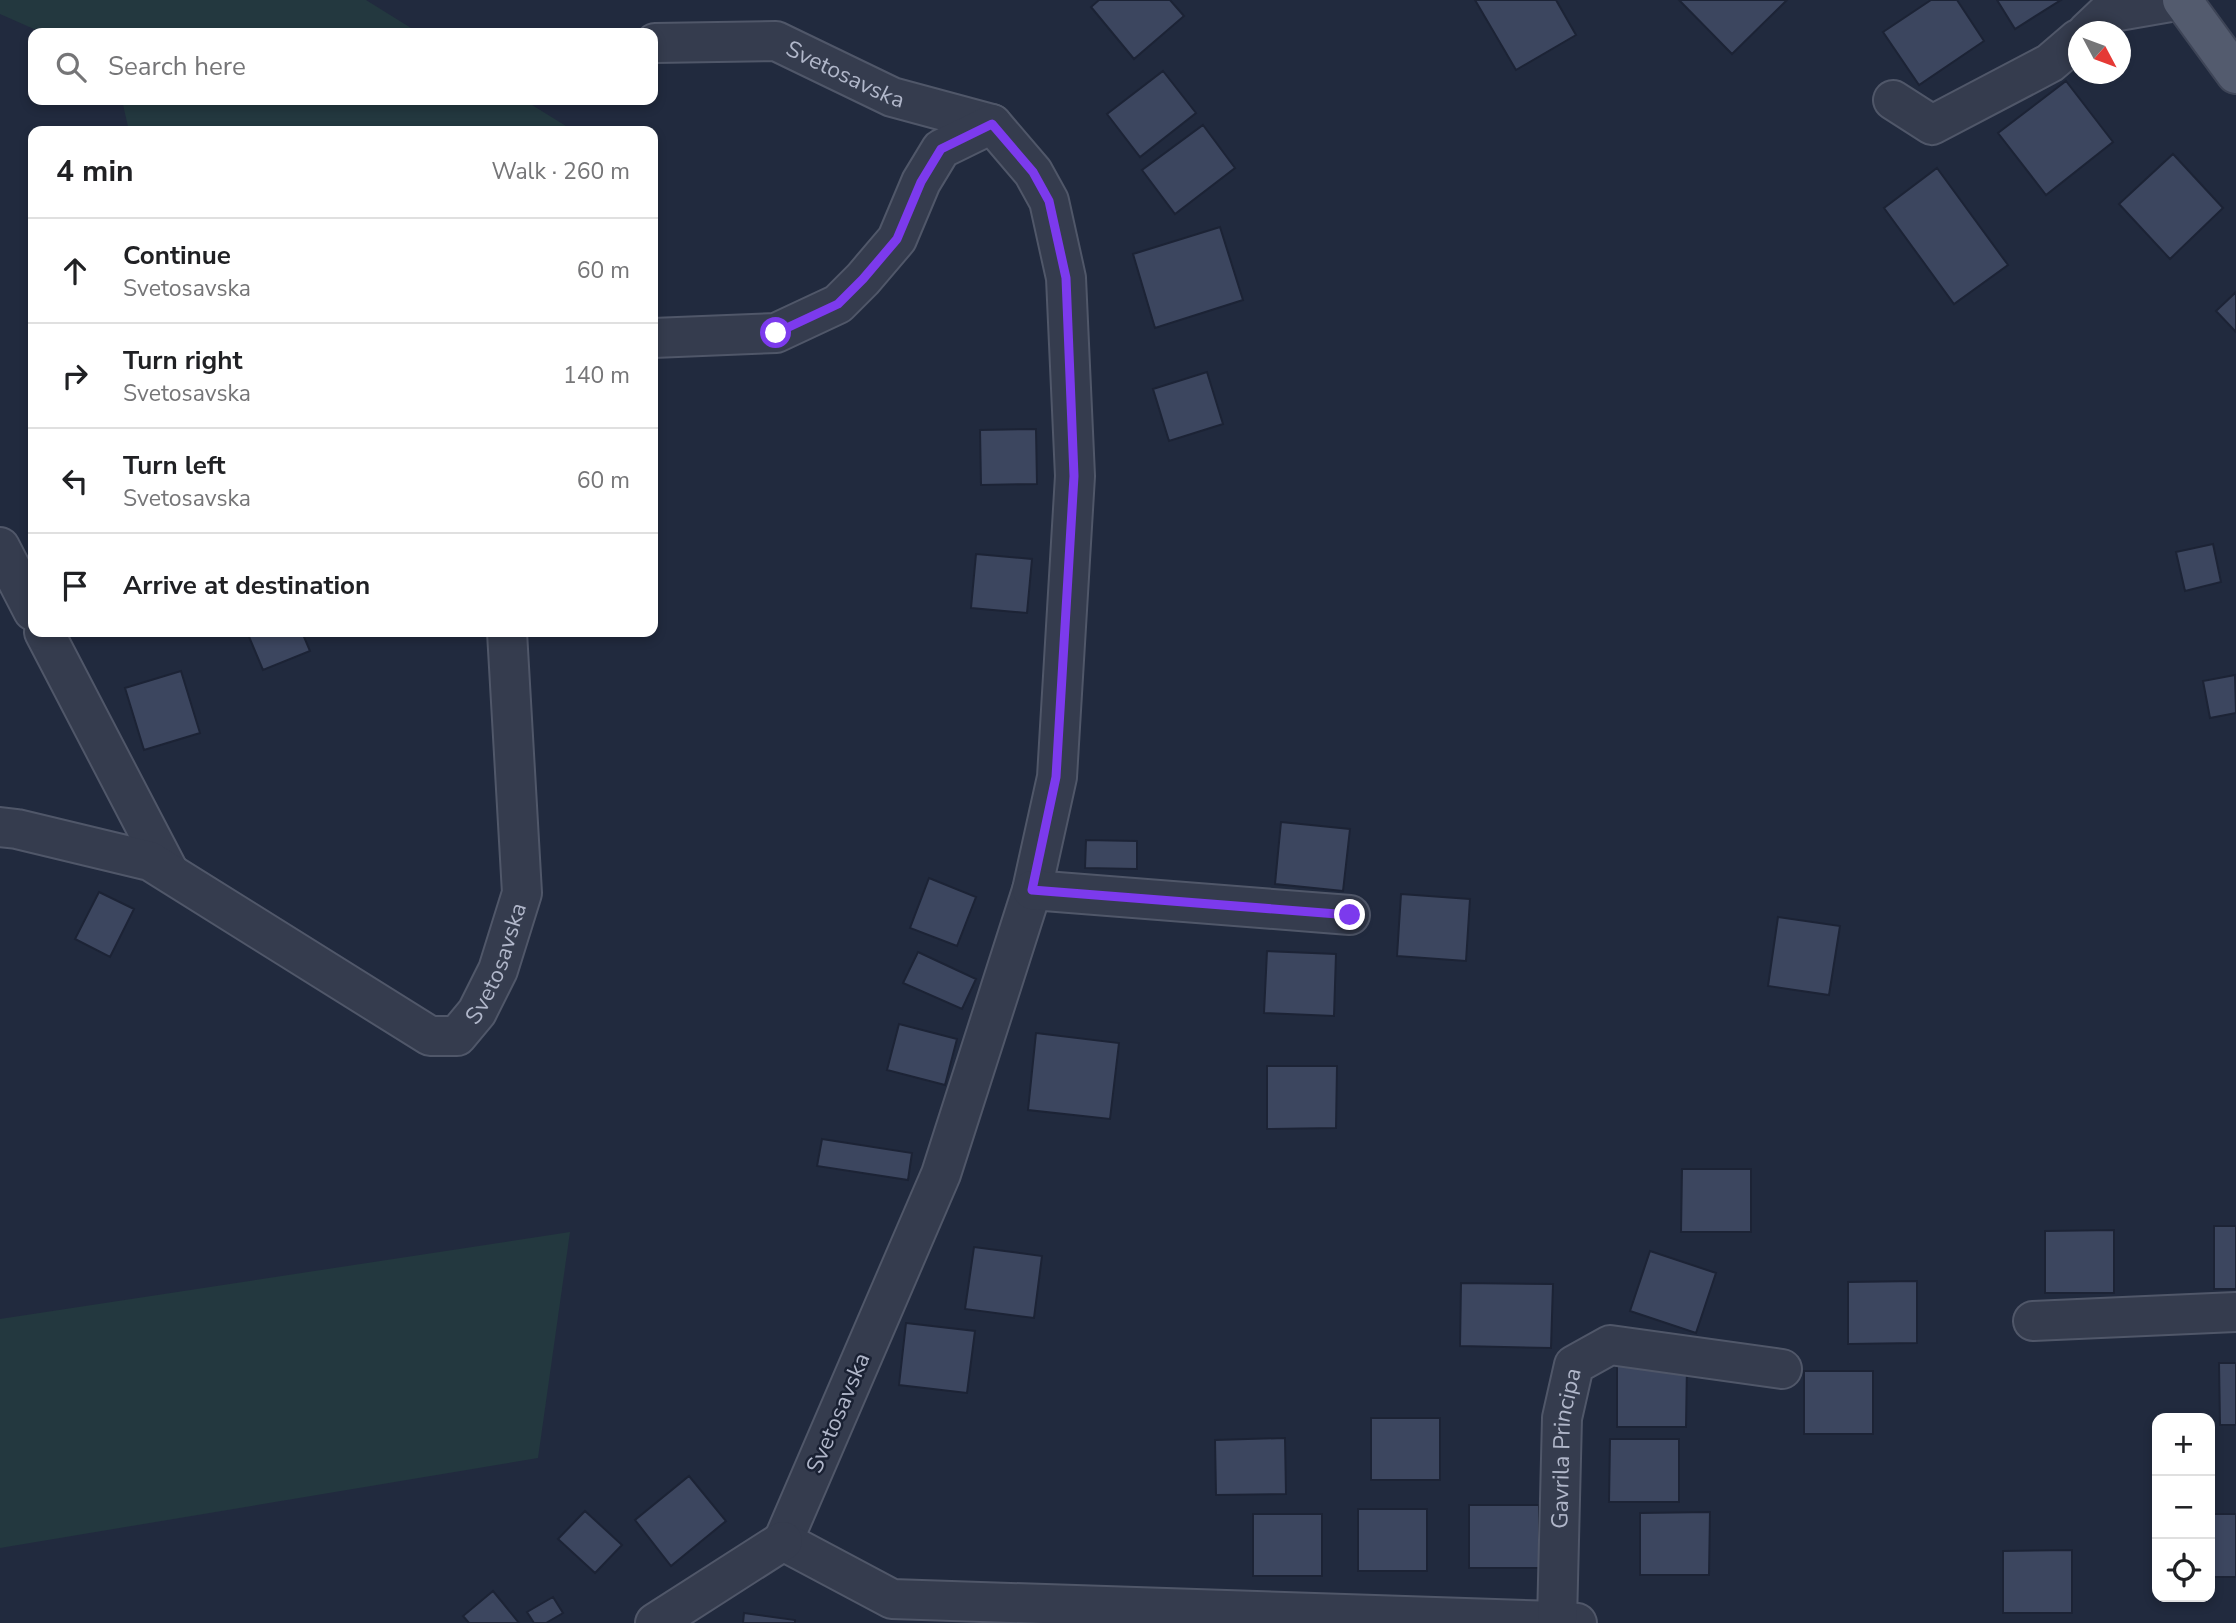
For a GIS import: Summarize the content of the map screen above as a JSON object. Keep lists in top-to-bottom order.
{
  "streets": {
    "street": ["Svetosavska", "Gavrila Principa"]
  },
  "crossings": [
    ["Svetosavska", "Gavrila Principa"]
  ],
  "north": "bottom right",
  "page": {
    "search": "Search here",
    "heading": ["4 min", "Walk · 260 m"],
    "list": [
      ["Continue", "Svetosavska", "60 m"],
      ["Turn right", "Svetosavska", "140 m"],
      ["Turn left", "Svetosavska", "60 m"],
      "Arrive at destination"
    ],
    "map_buttons": ["+", "−"]
  }
}
